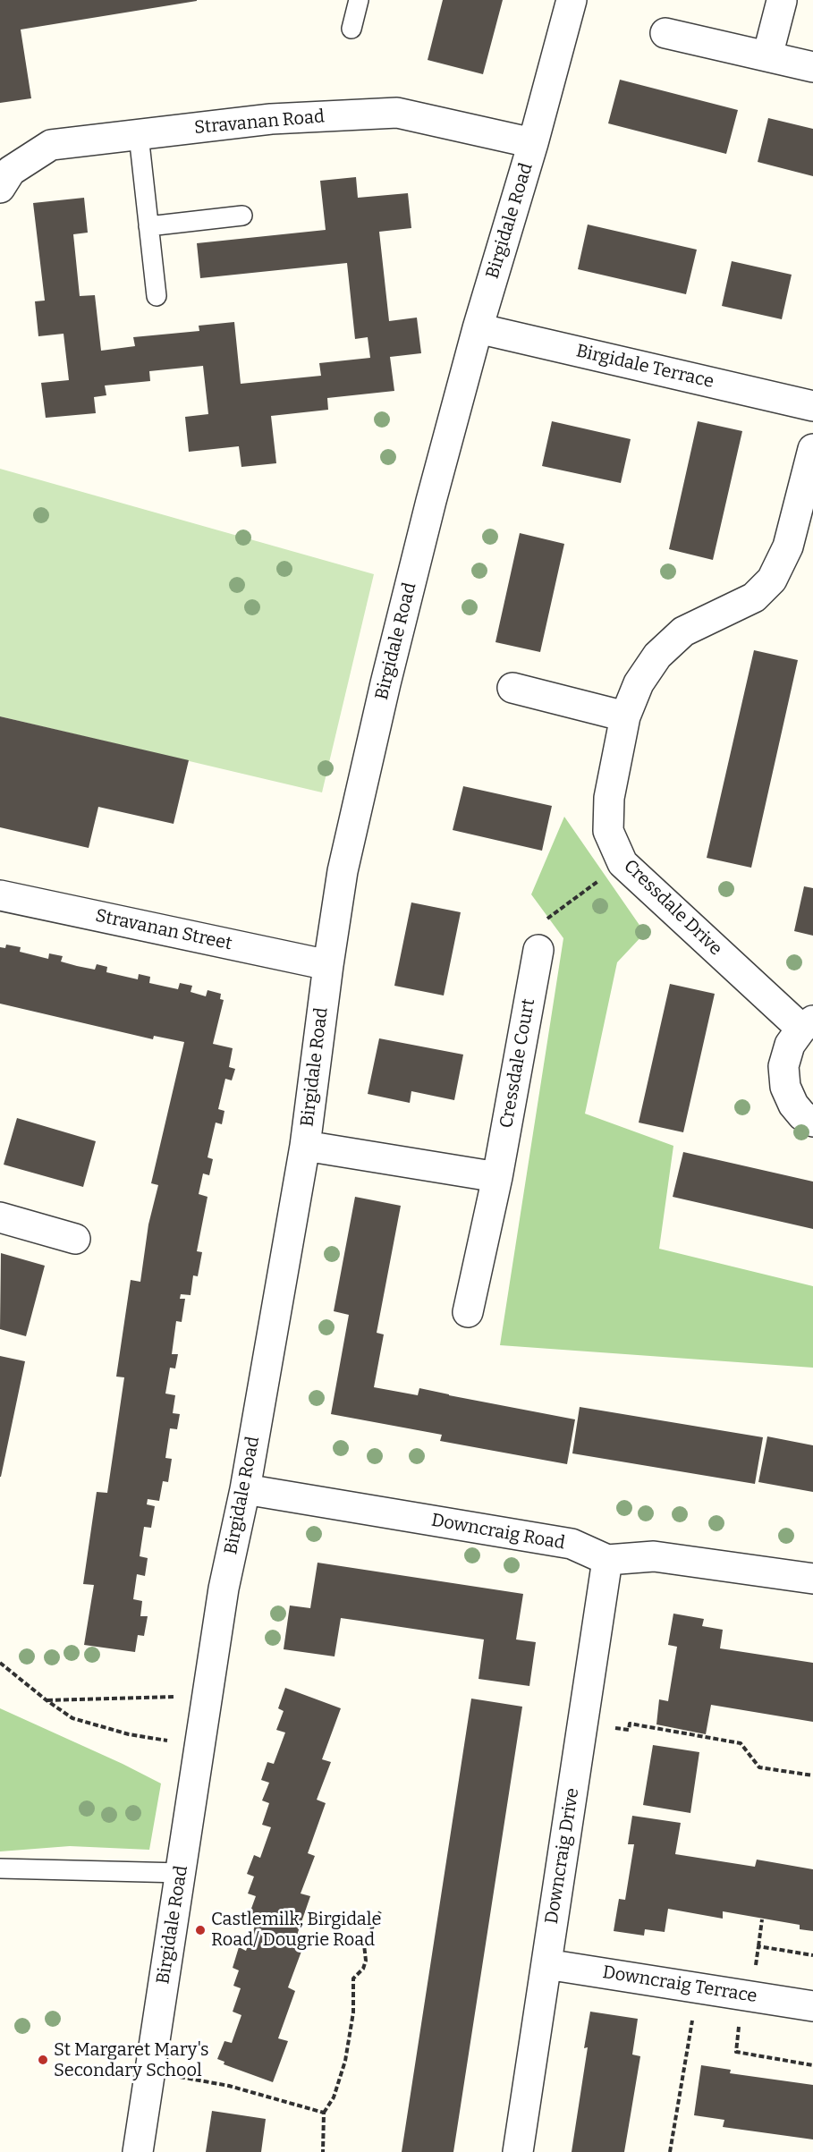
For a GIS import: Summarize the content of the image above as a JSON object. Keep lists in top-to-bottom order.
{
  "streets": {
    "street": [
      "Stravanan Road",
      "Birgidale Road",
      "Birgidale Terrace",
      "Cressdale Drive",
      "Stravanan Street",
      "Cressdale Court",
      "Downcraig Road",
      "Downcraig Drive",
      "Downcraig Terrace"
    ]
  },
  "crossings": [
    ["Stravanan Road", "Birgidale Road"],
    ["Birgidale Road", "Birgidale Terrace"],
    ["Birgidale Road", "Stravanan Street"],
    ["Birgidale Road", "Downcraig Road"],
    ["Downcraig Road", "Downcraig Drive"],
    ["Downcraig Drive", "Downcraig Terrace"]
  ],
  "places": ["Castlemilk, Birgidale Road/ Dougrie Road", "St Margaret Mary's Secondary School"]
}
